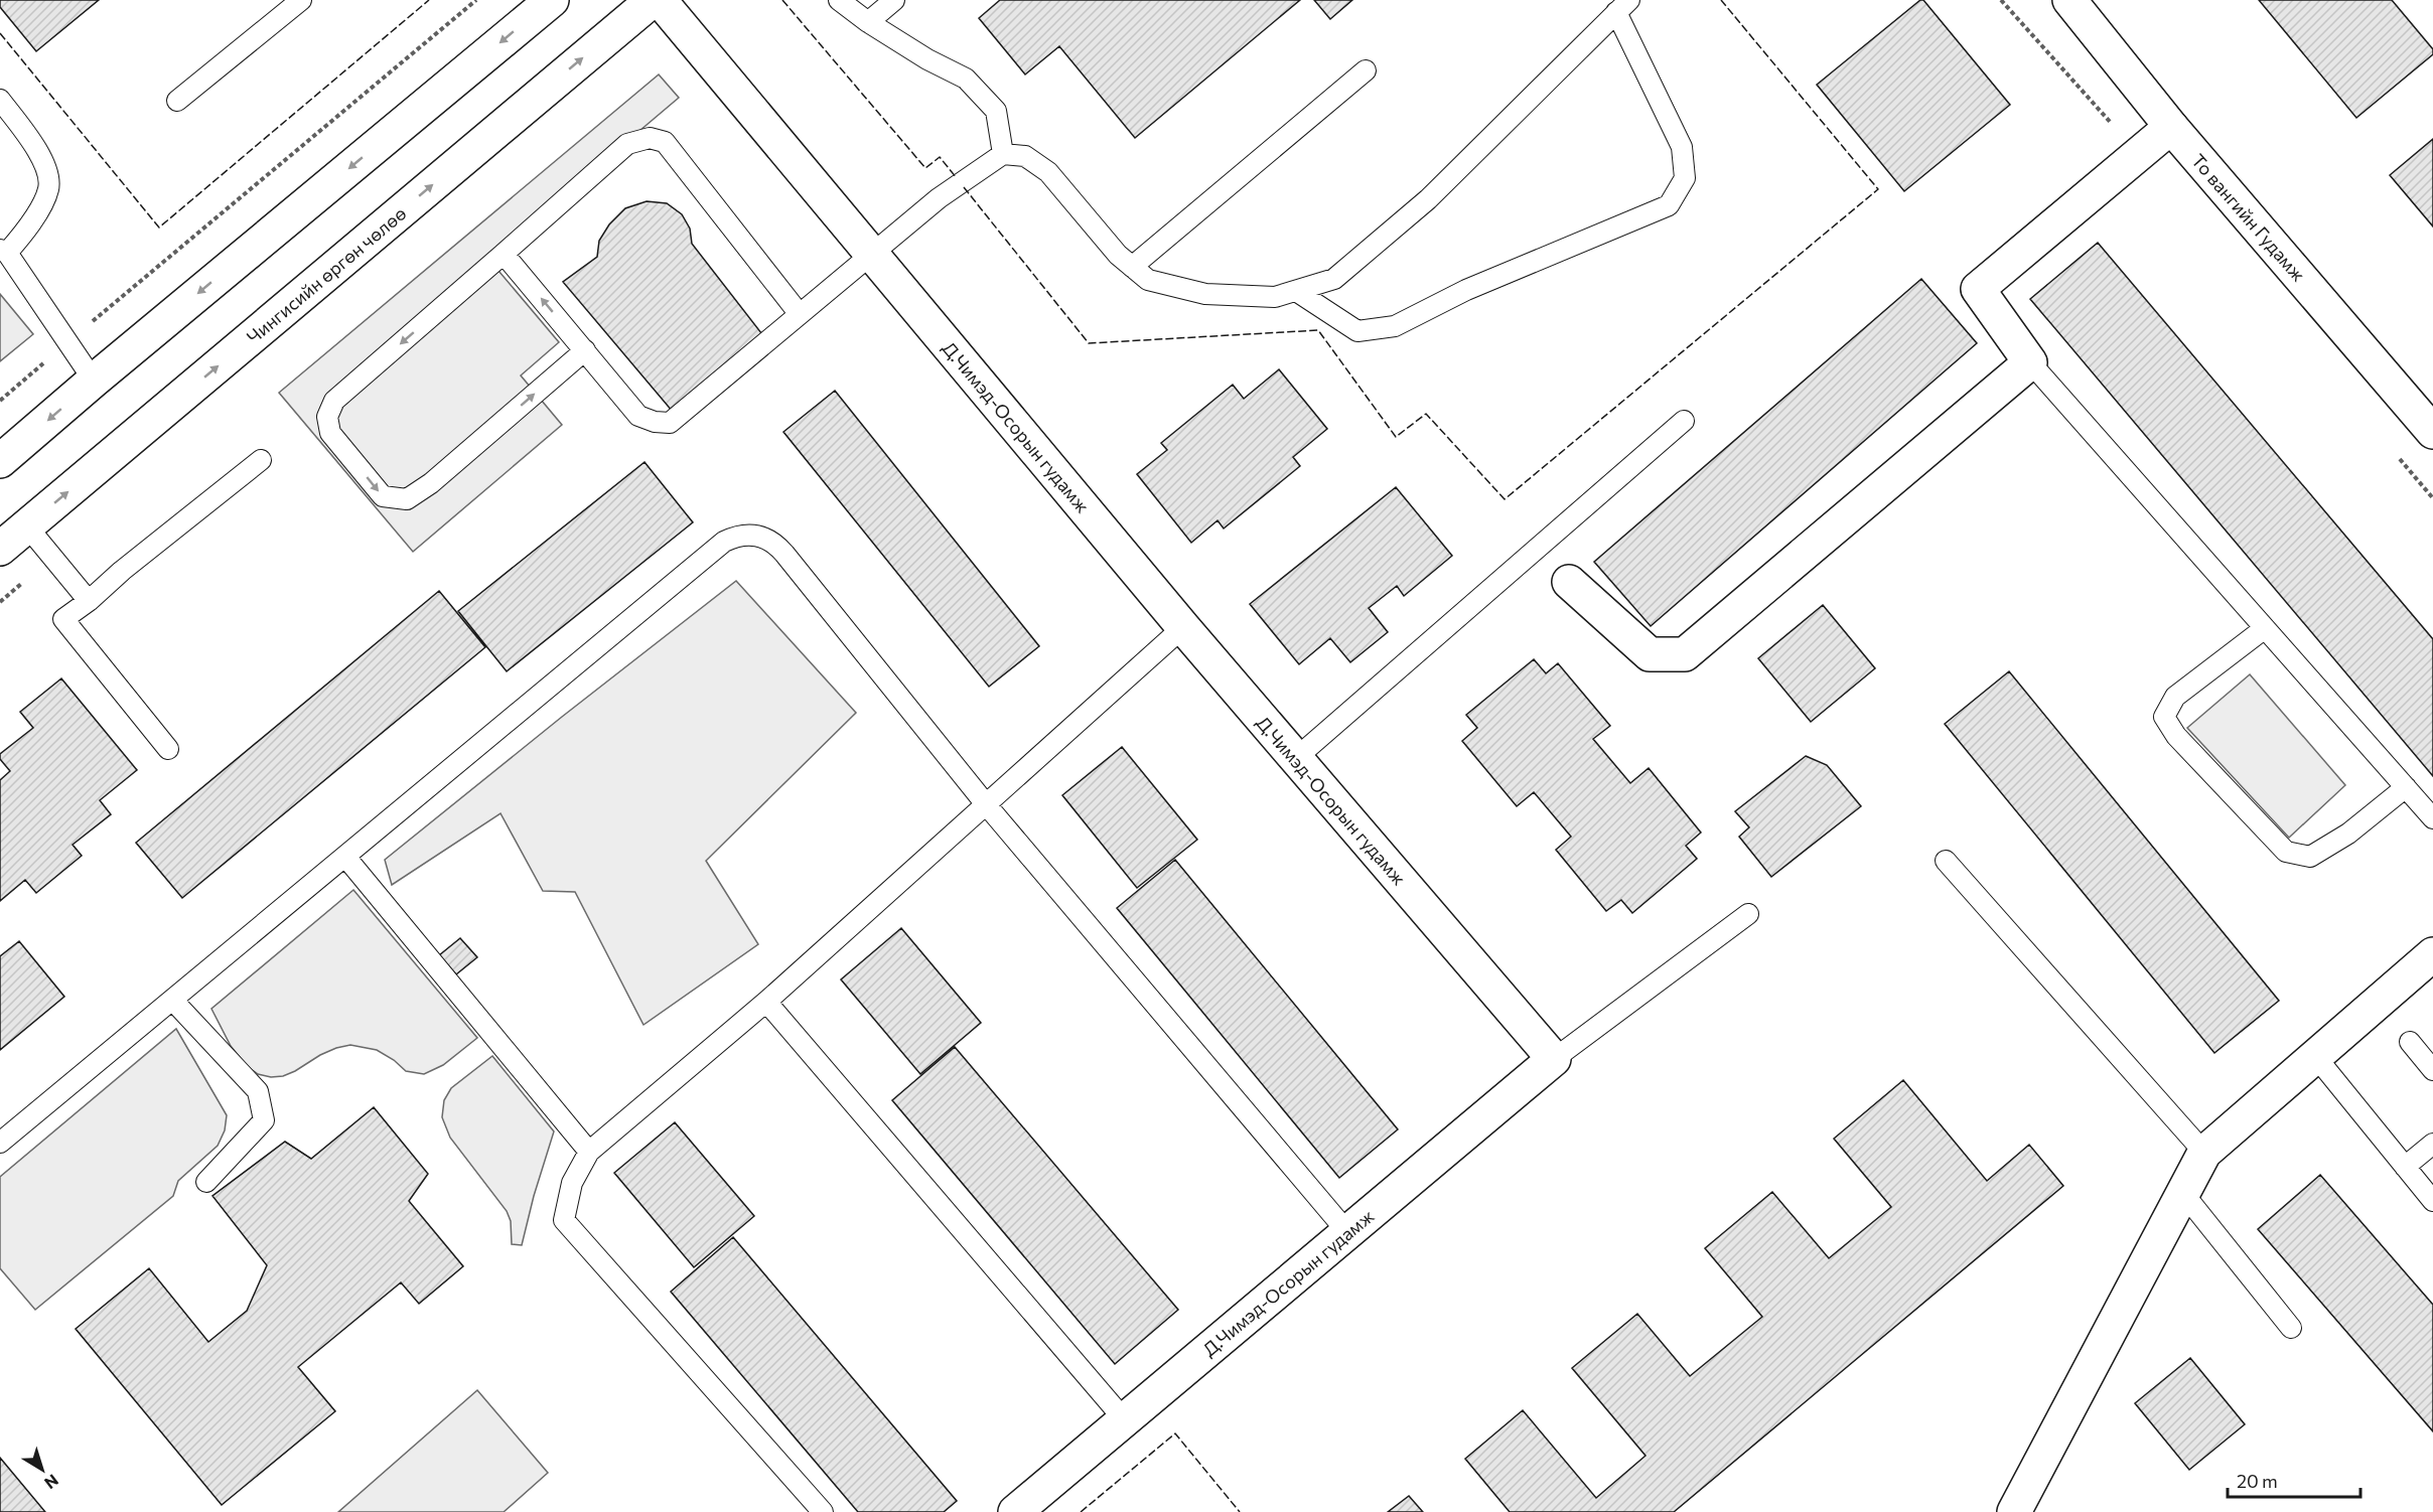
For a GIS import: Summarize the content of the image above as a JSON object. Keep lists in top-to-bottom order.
{
  "streets": {
    "main road": ["То вангийн Гудамж", "Чингисийн өргөн чөлөө", "Д.Чимэд-Осорын гудамж"]
  },
  "scale_bar": "20 m",
  "north": "bottom right"
}
